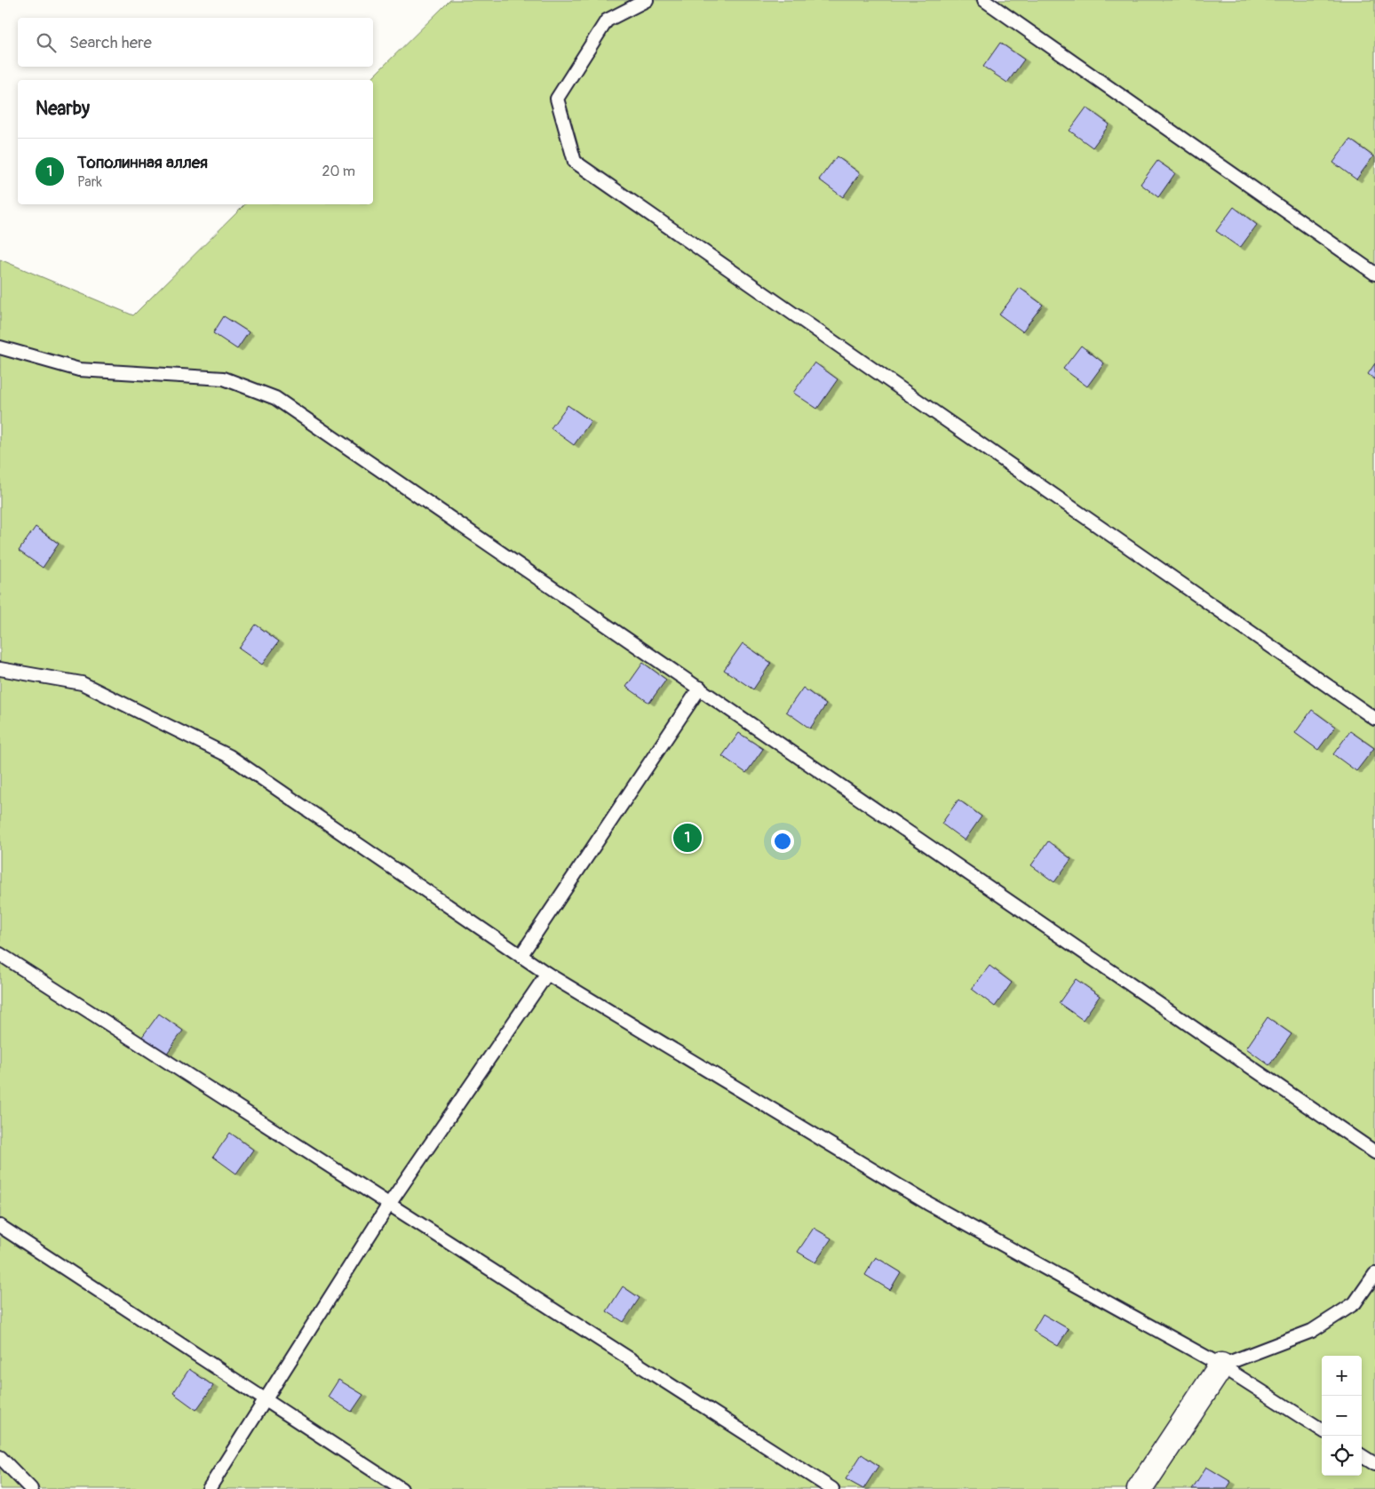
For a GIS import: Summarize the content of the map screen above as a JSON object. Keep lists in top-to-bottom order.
{
  "page": {
    "search": "Search here",
    "heading": "Nearby",
    "list": [
      {
        "mark": "1",
        "name": "Тополинная аллея",
        "note": "Park",
        "value": "20 m"
      }
    ],
    "pins": "1",
    "map_buttons": ["+", "−"]
  }
}
